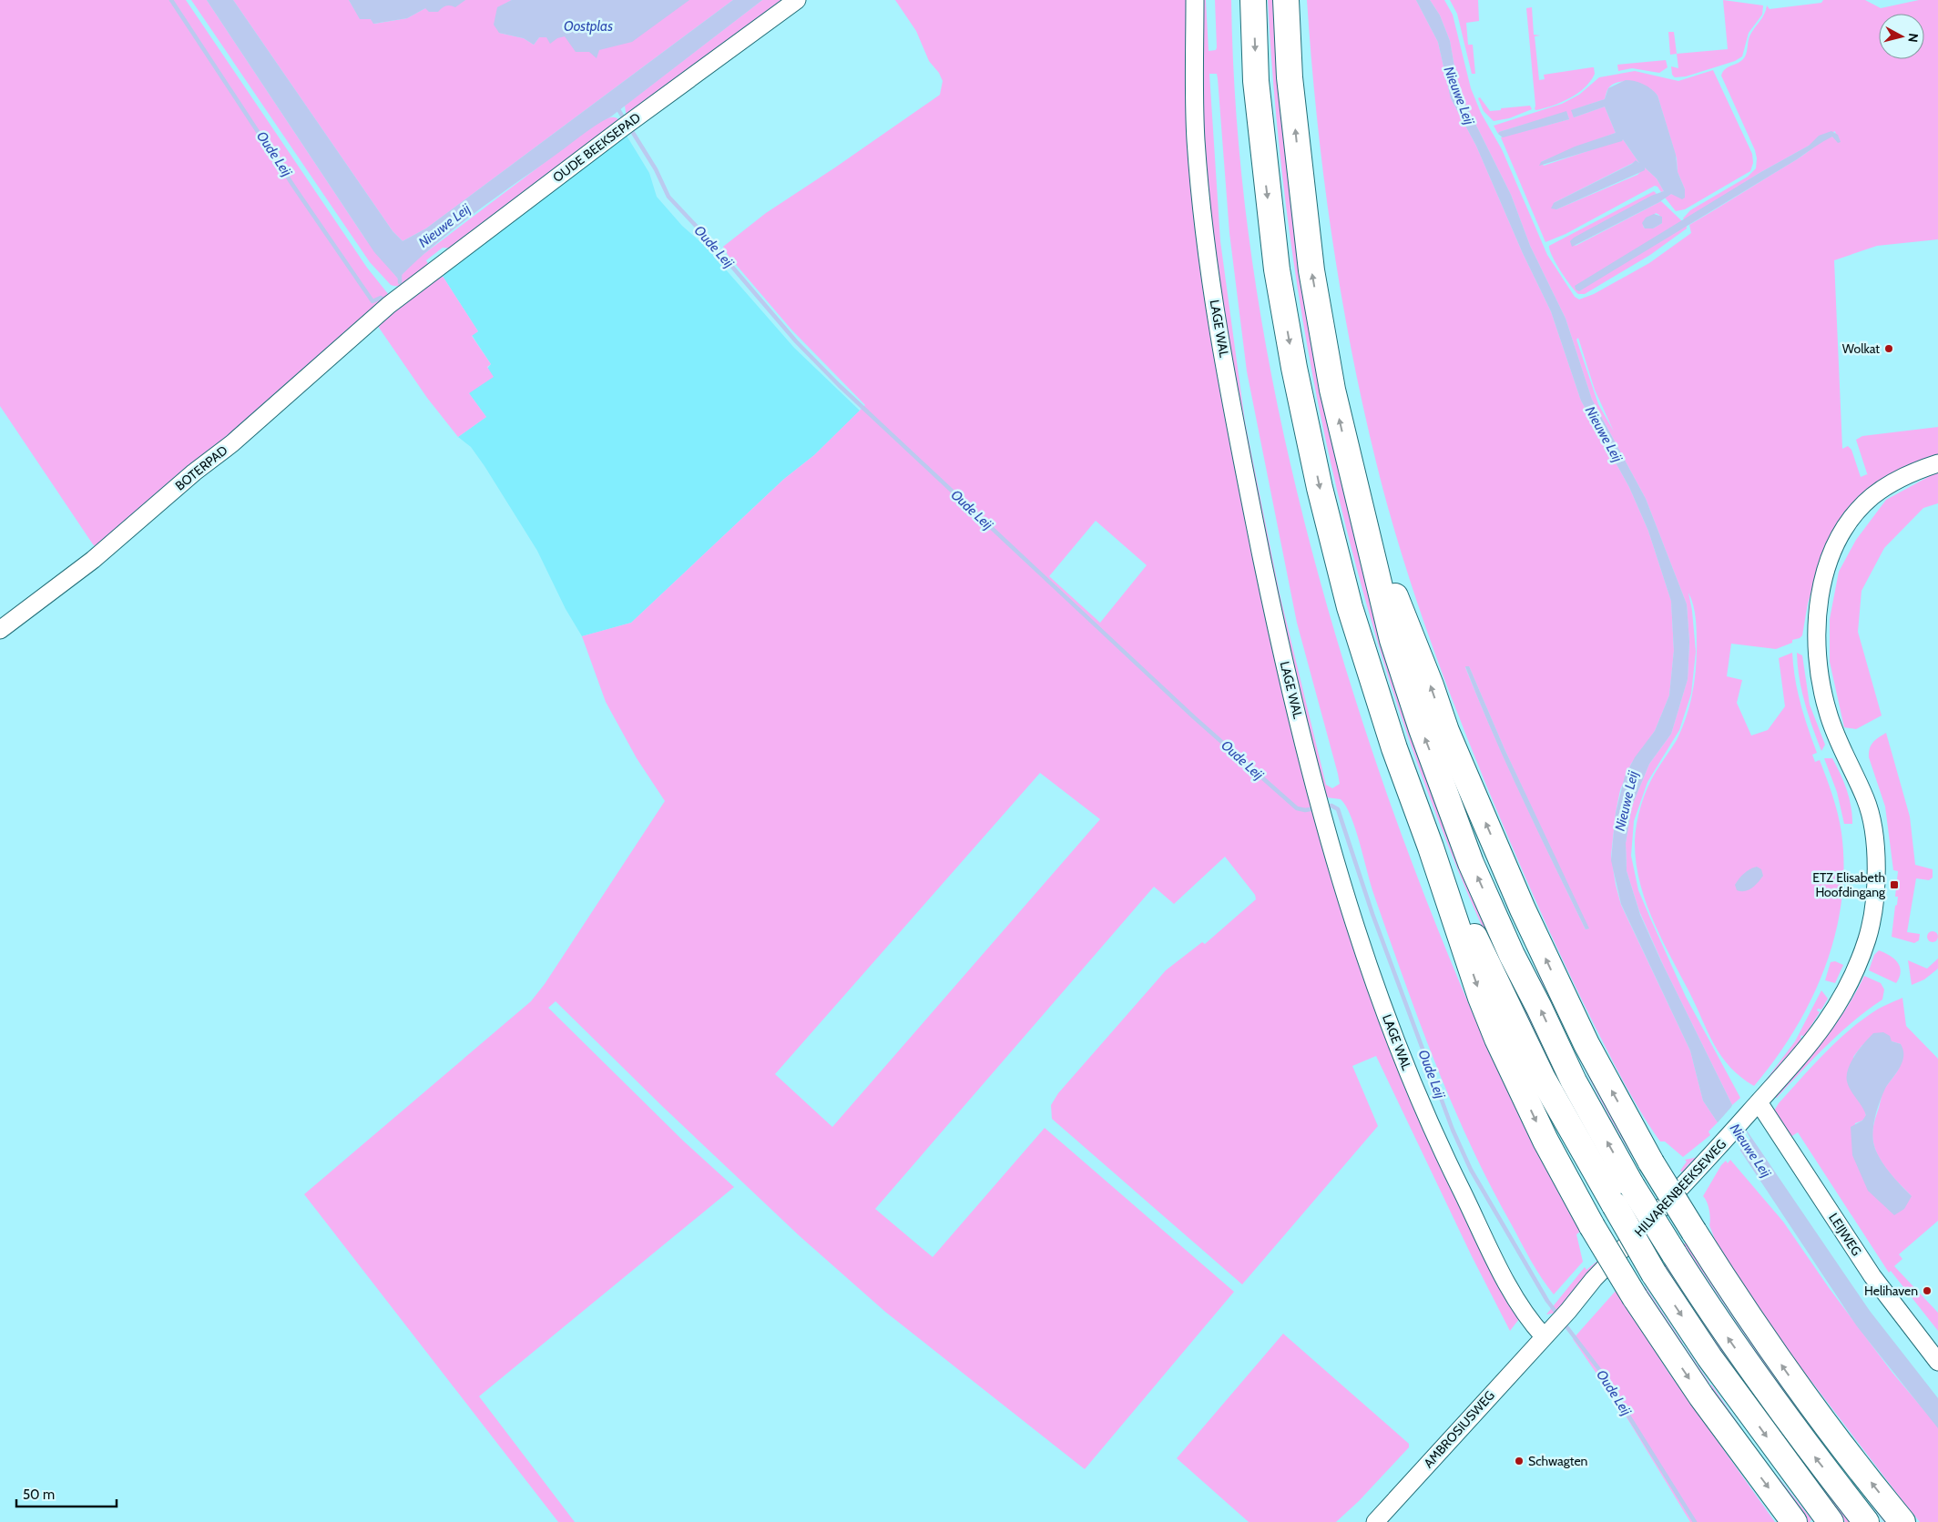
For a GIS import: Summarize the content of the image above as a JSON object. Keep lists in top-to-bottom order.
{
  "streets": {
    "street": [
      "OUDE BEEKSEPAD",
      "LAGE WAL",
      "BOTERPAD",
      "HILVARENBEEKSEWEG",
      "LEIJWEG",
      "AMBROSIUSWEG"
    ]
  },
  "crossings": [
    ["OUDE BEEKSEPAD", "BOTERPAD"],
    ["LAGE WAL", "HILVARENBEEKSEWEG"],
    ["LAGE WAL", "AMBROSIUSWEG"],
    ["HILVARENBEEKSEWEG", "LEIJWEG"],
    ["HILVARENBEEKSEWEG", "AMBROSIUSWEG"]
  ],
  "water": ["Oostplas", "Nieuwe Leij", "Oude Leij"],
  "places": {
    "other": ["Wolkat", "Helihaven", "Schwagten"],
    "transit": ["ETZ Elisabeth Hoofdingang"]
  },
  "scale_bar": "50 m",
  "north": "right"
}
